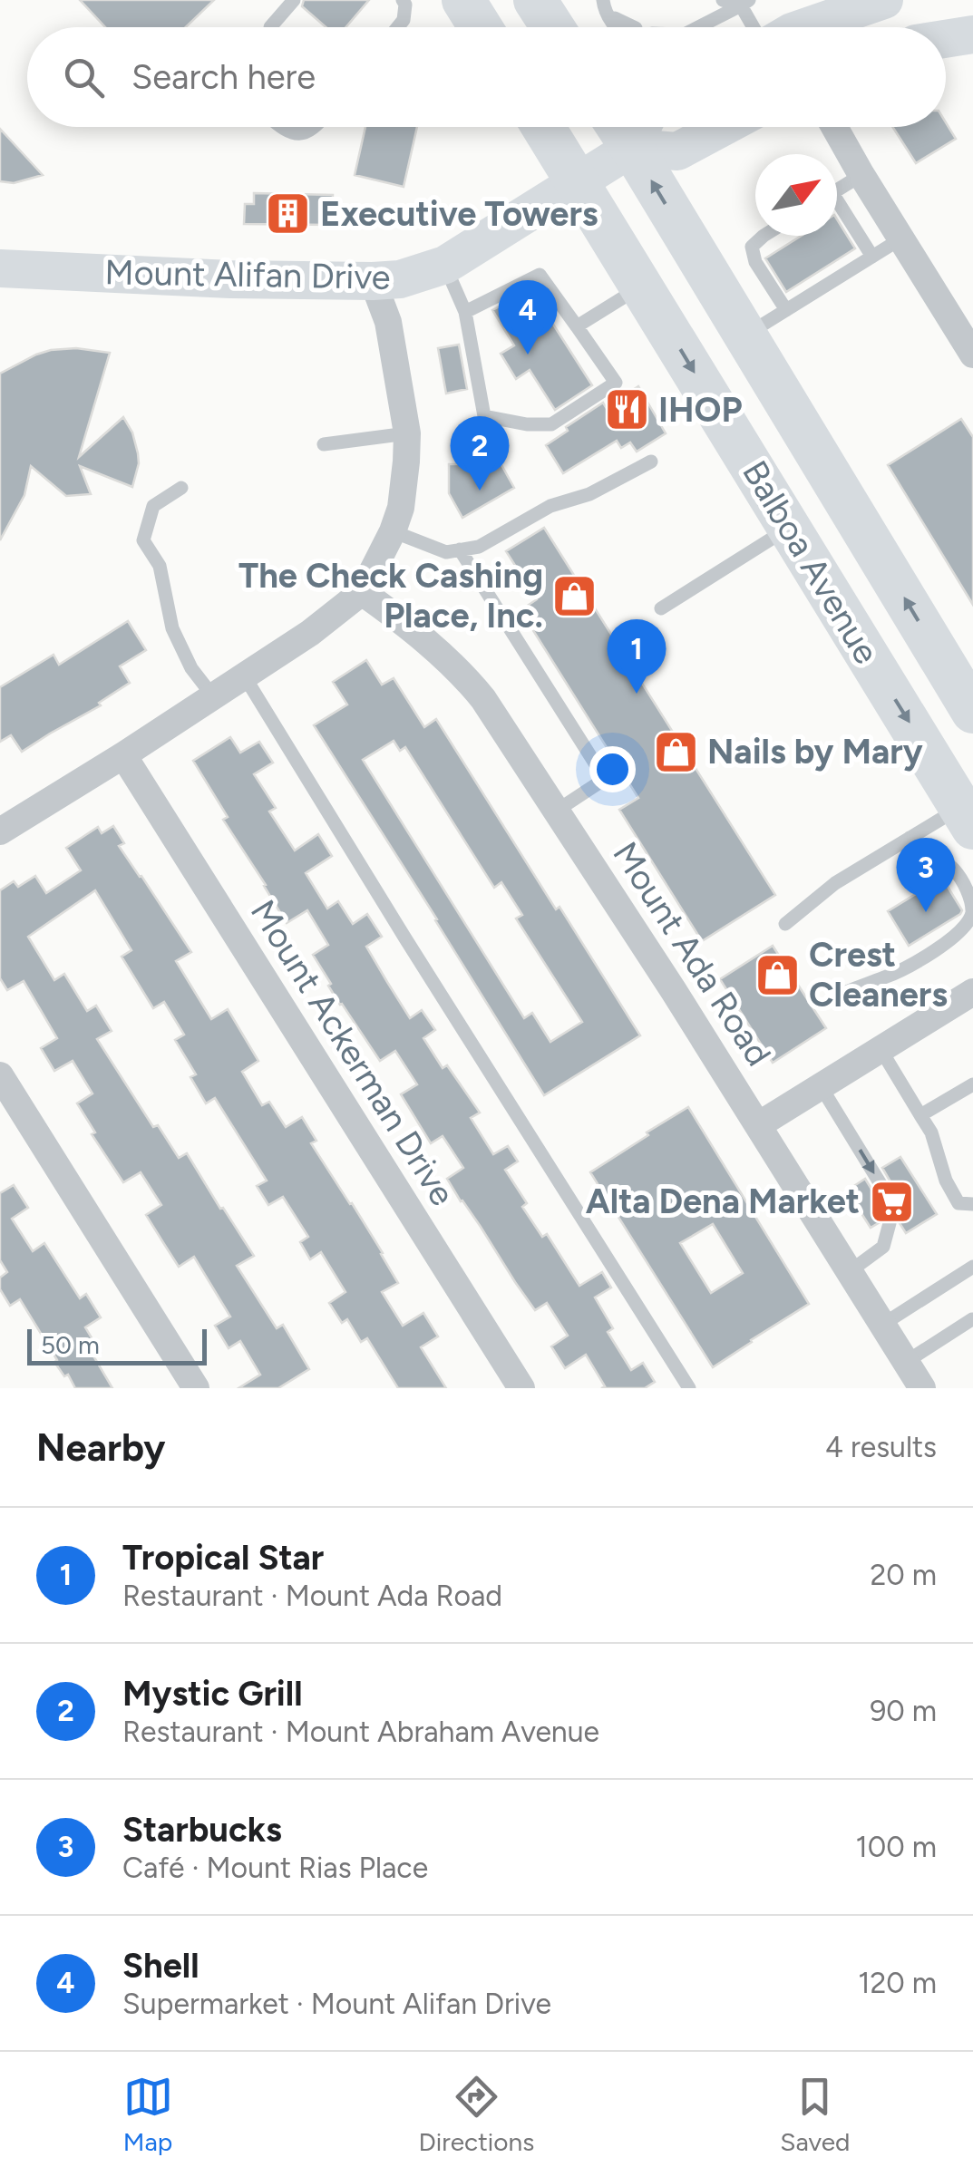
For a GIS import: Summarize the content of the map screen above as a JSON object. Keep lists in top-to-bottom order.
{
  "streets": {
    "main road": ["Mount Alifan Drive", "Balboa Avenue"],
    "street": ["Mount Ada Road", "Mount Ackerman Drive"]
  },
  "crossings": [
    ["Mount Alifan Drive", "Balboa Avenue"]
  ],
  "places": {
    "building": ["Executive Towers"],
    "restaurant": ["IHOP"],
    "shop": ["The Check Cashing Place, Inc.", "Nails by Mary", "Crest Cleaners"],
    "supermarket": ["Alta Dena Market"]
  },
  "scale_bar": "50 m",
  "north": "top right",
  "page": {
    "search": "Search here",
    "pins": [
      "4",
      "2",
      "1",
      "3"
    ],
    "scale": "50 m",
    "heading": ["Nearby", "4 results"],
    "list": [
      {
        "mark": "1",
        "name": "Tropical Star",
        "note": "Restaurant · Mount Ada Road",
        "value": "20 m"
      },
      {
        "mark": "2",
        "name": "Mystic Grill",
        "note": "Restaurant · Mount Abraham Avenue",
        "value": "90 m"
      },
      {
        "mark": "3",
        "name": "Starbucks",
        "note": "Café · Mount Rias Place",
        "value": "100 m"
      },
      {
        "mark": "4",
        "name": "Shell",
        "note": "Supermarket · Mount Alifan Drive",
        "value": "120 m"
      }
    ],
    "nav": ["Map", "Directions", "Saved"]
  }
}
